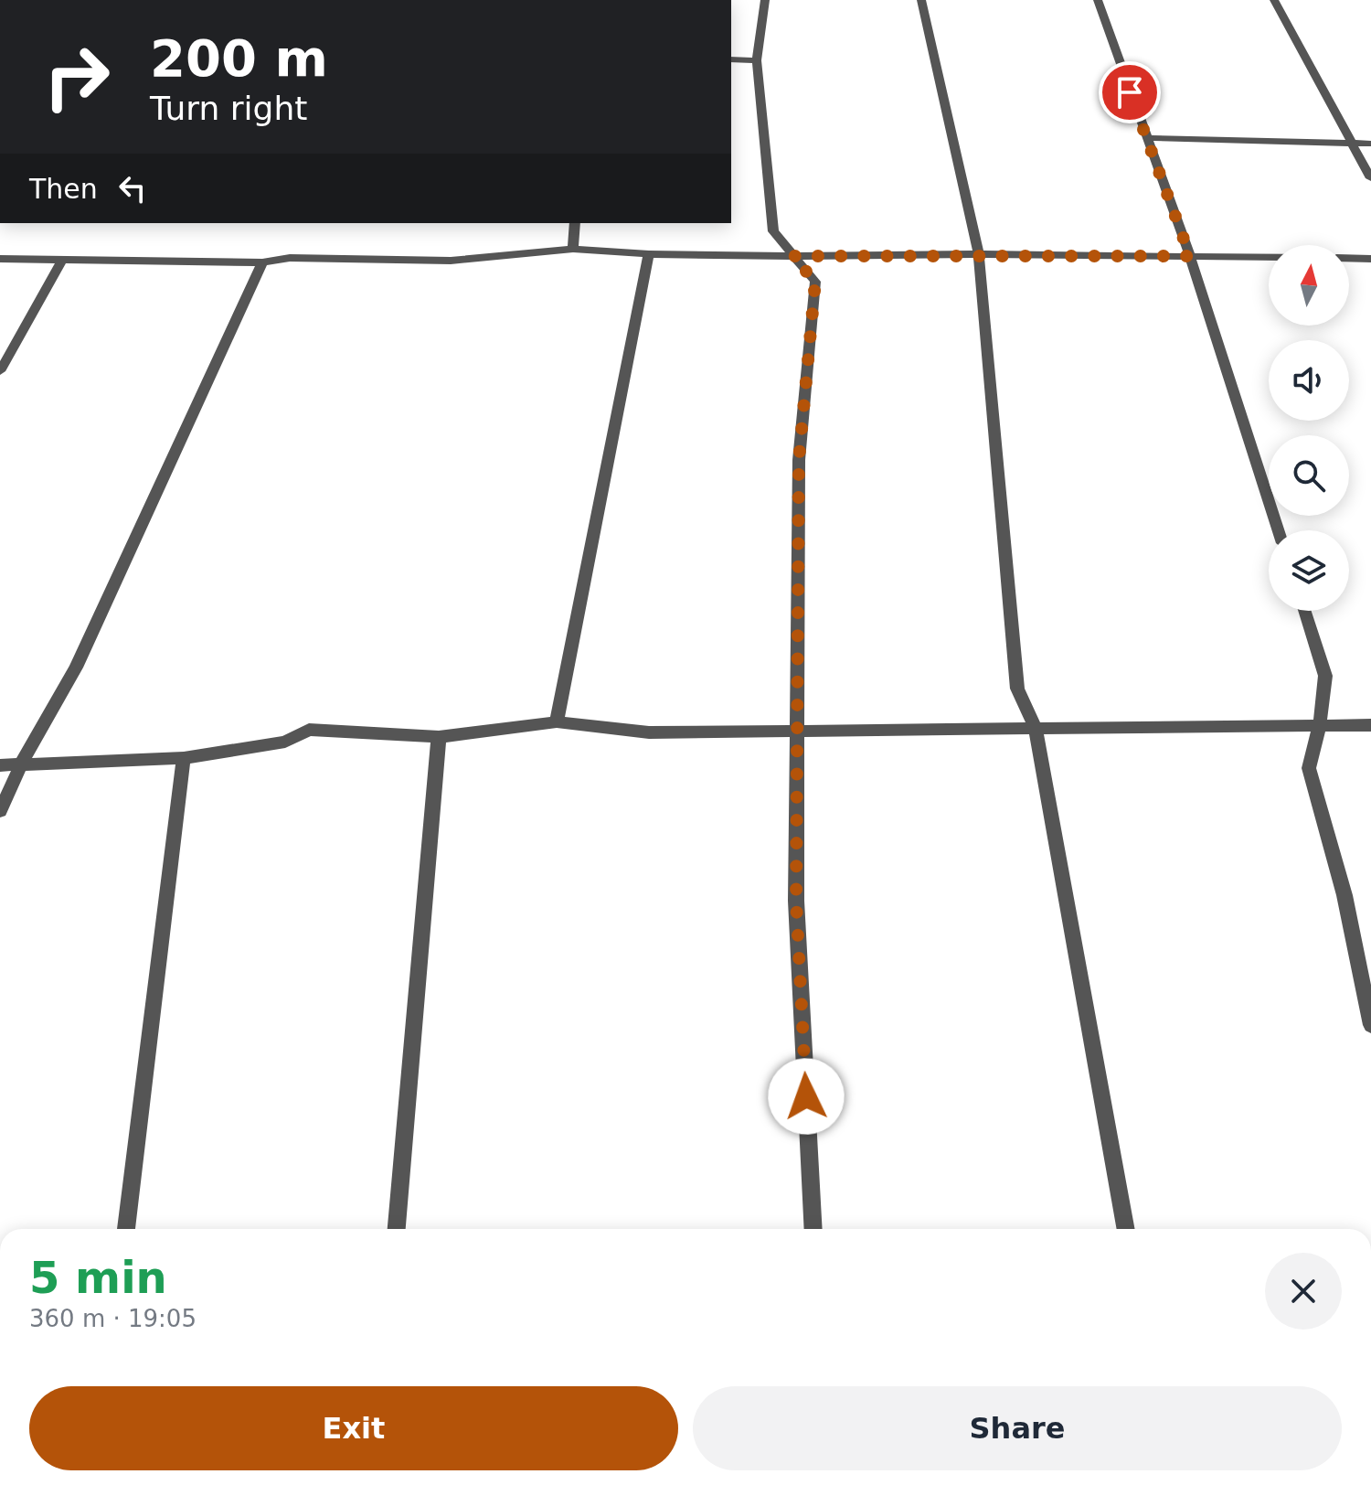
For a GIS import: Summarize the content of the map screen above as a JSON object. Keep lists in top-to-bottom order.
{
  "north": "top",
  "page": {
    "turn": ["200 m", "Turn right"],
    "then": "Then",
    "heading": ["5 min", "360 m · 19:05"],
    "buttons": ["Exit", "Share"]
  }
}
